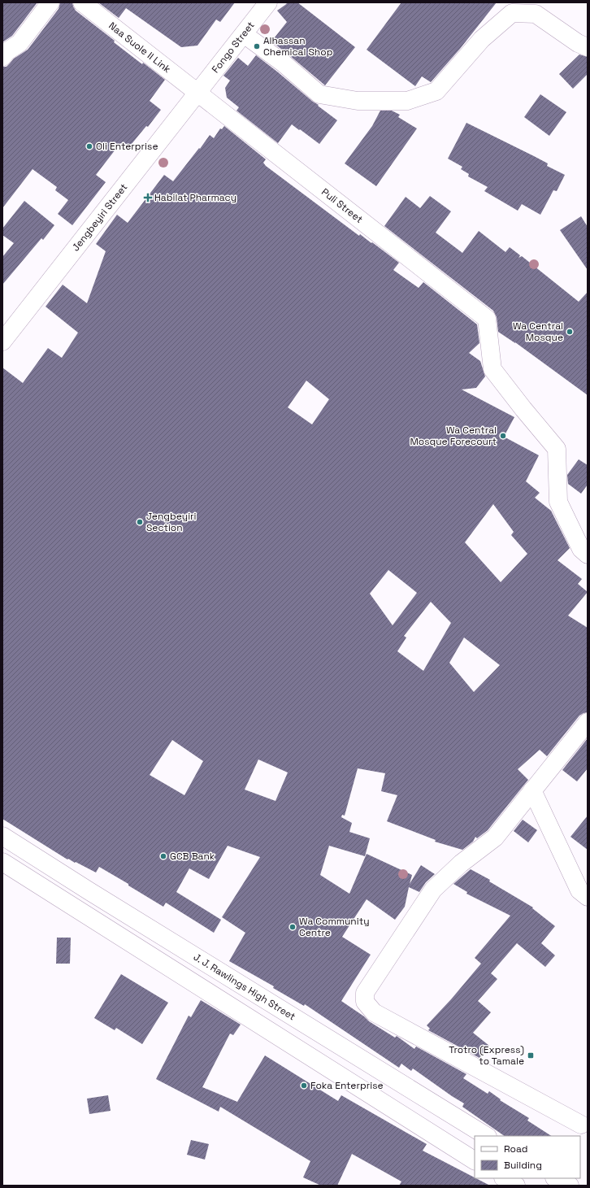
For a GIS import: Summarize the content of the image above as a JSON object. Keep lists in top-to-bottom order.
{
  "streets": {
    "street": [
      "Naa Suole II Link",
      "Fongo Street",
      "Puli Street",
      "Jengbeyiri Street",
      "J. J. Rawlings High Street"
    ]
  },
  "crossings": [
    ["Naa Suole II Link", "Fongo Street"],
    ["Naa Suole II Link", "Puli Street"],
    ["Naa Suole II Link", "Jengbeyiri Street"],
    ["Fongo Street", "Puli Street"],
    ["Fongo Street", "Jengbeyiri Street"],
    ["Puli Street", "Jengbeyiri Street"]
  ],
  "places": {
    "other": [
      "Alhassan Chemical Shop",
      "Oli Enterprise",
      "Wa Central Mosque",
      "Wa Central Mosque Forecourt",
      "Jengbeyiri Section",
      "GCB Bank",
      "Wa Community Centre",
      "Foka Enterprise"
    ],
    "health": ["Habilat Pharmacy"],
    "transit": ["Trotro (Express) to Tamale"]
  },
  "legend": ["Road", "Building"]
}
